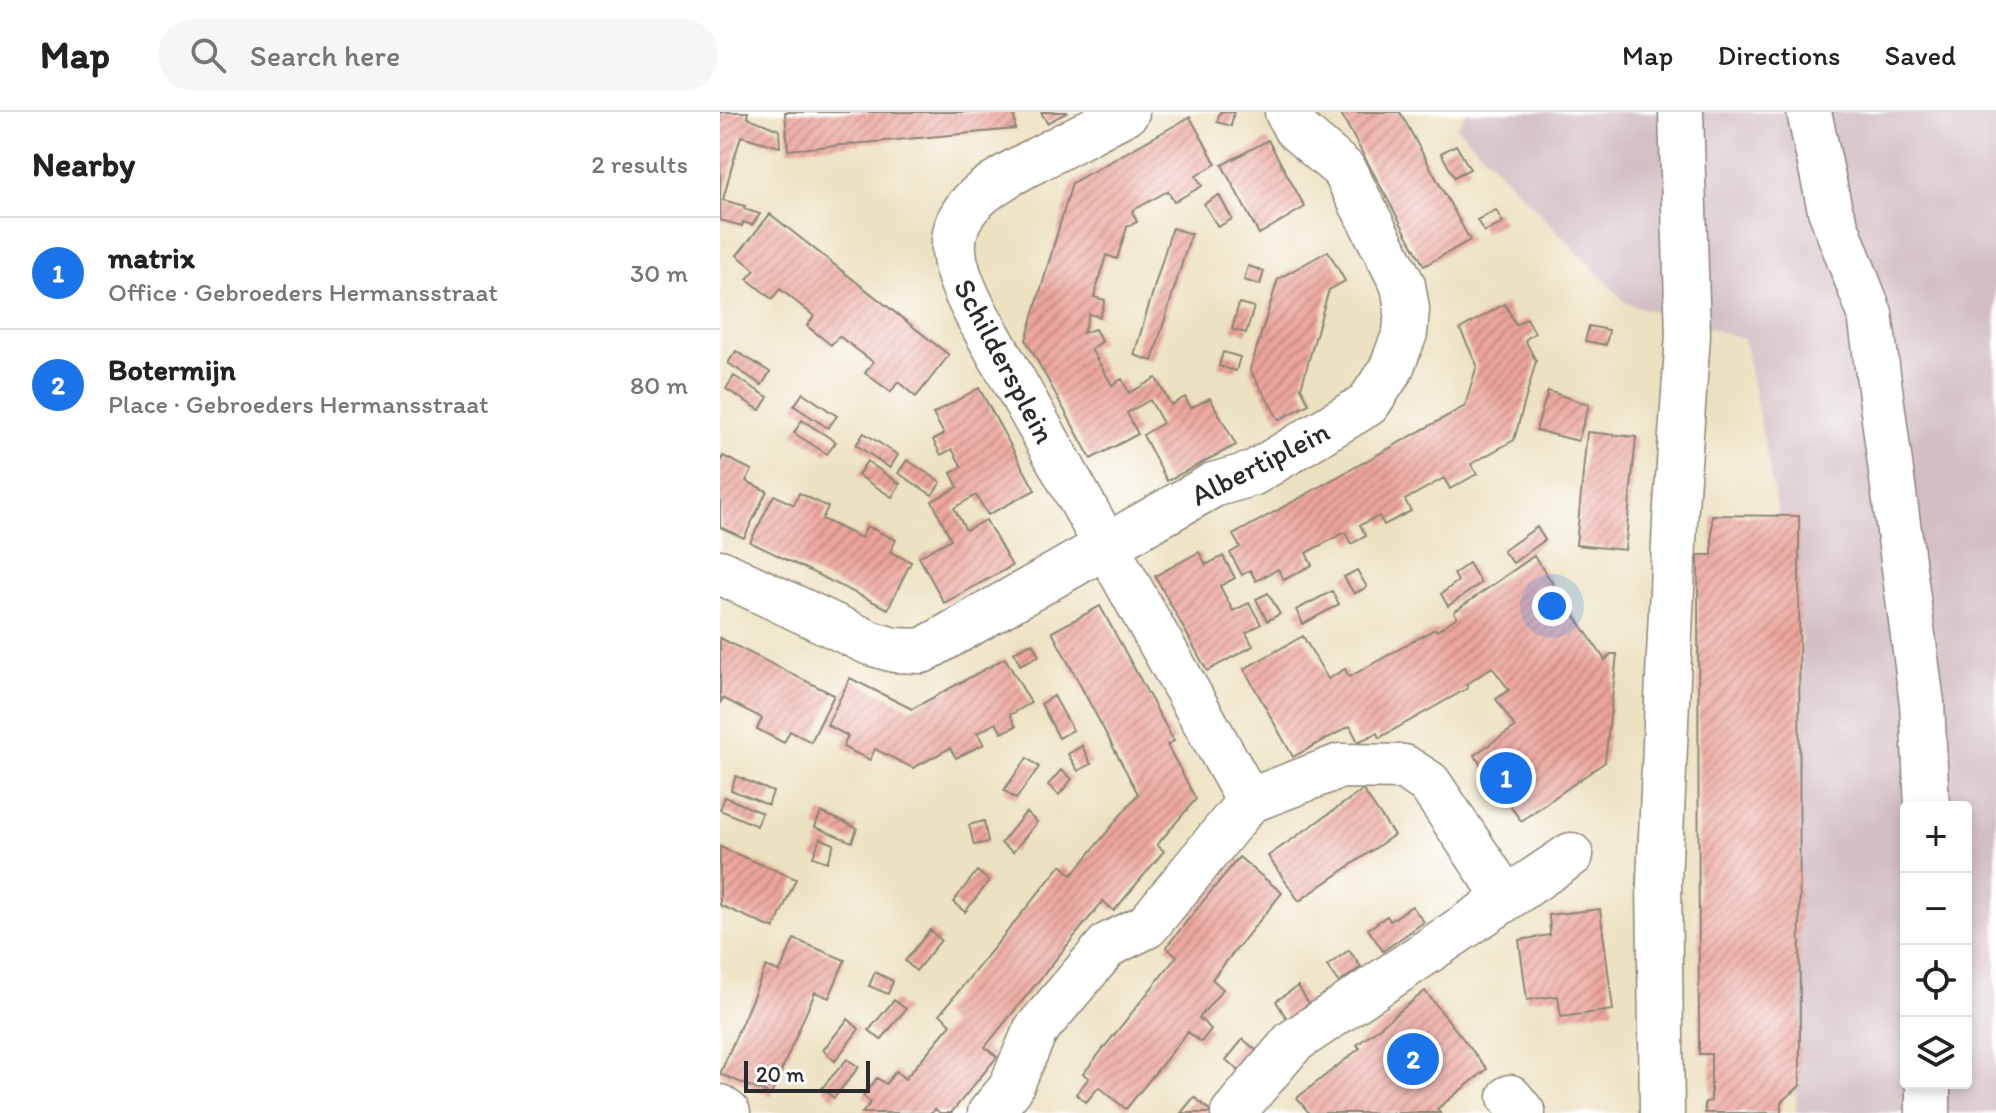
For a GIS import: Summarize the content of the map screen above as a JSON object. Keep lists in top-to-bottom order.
{
  "streets": {
    "street": ["Schildersplein", "Albertiplein"]
  },
  "crossings": [
    ["Schildersplein", "Albertiplein"]
  ],
  "scale_bar": "20 m",
  "page": {
    "header": "Map",
    "search": "Search here",
    "nav": ["Map", "Directions", "Saved"],
    "heading": ["Nearby", "2 results"],
    "list": [
      {
        "mark": "1",
        "name": "matrix",
        "note": "Office · Gebroeders Hermansstraat",
        "value": "30 m"
      },
      {
        "mark": "2",
        "name": "Botermijn",
        "note": "Place · Gebroeders Hermansstraat",
        "value": "80 m"
      }
    ],
    "pins": ["1", "2"],
    "map_buttons": ["+", "−"],
    "scale": "20 m"
  }
}
